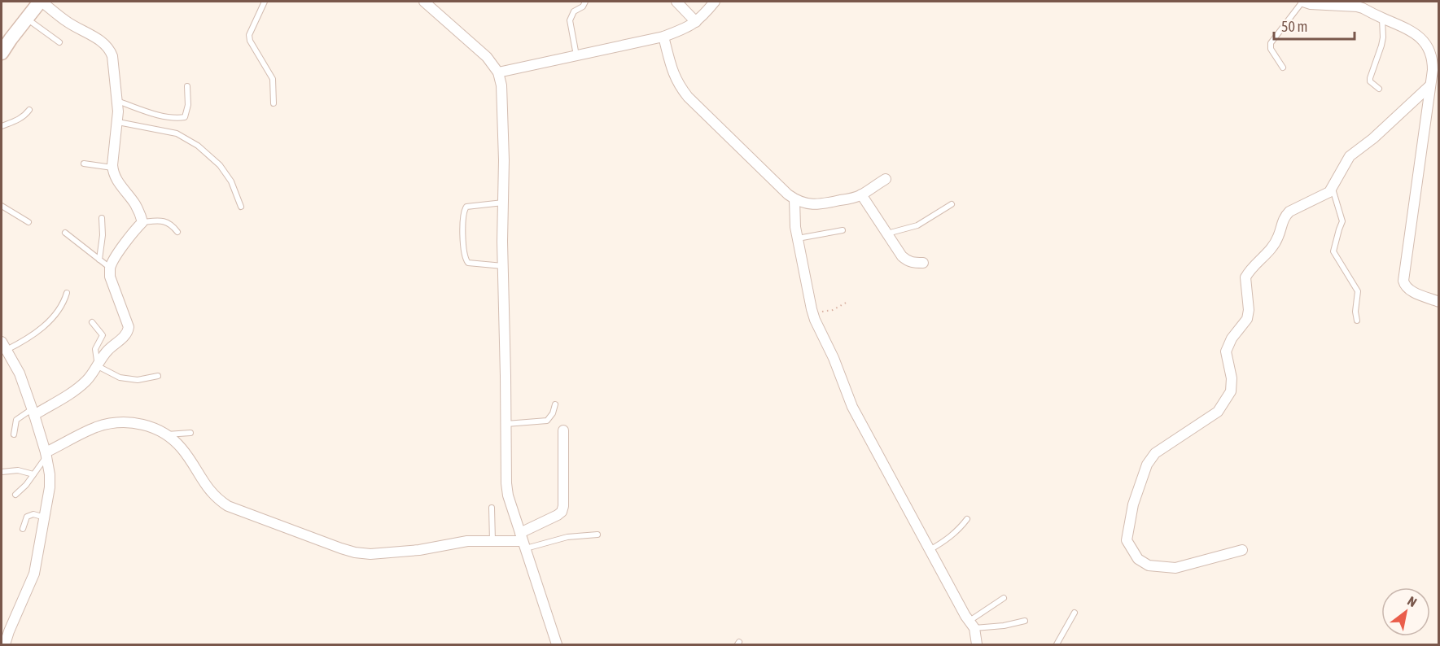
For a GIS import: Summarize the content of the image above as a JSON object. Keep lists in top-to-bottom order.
{
  "scale_bar": "50 m",
  "north": "top right"
}
